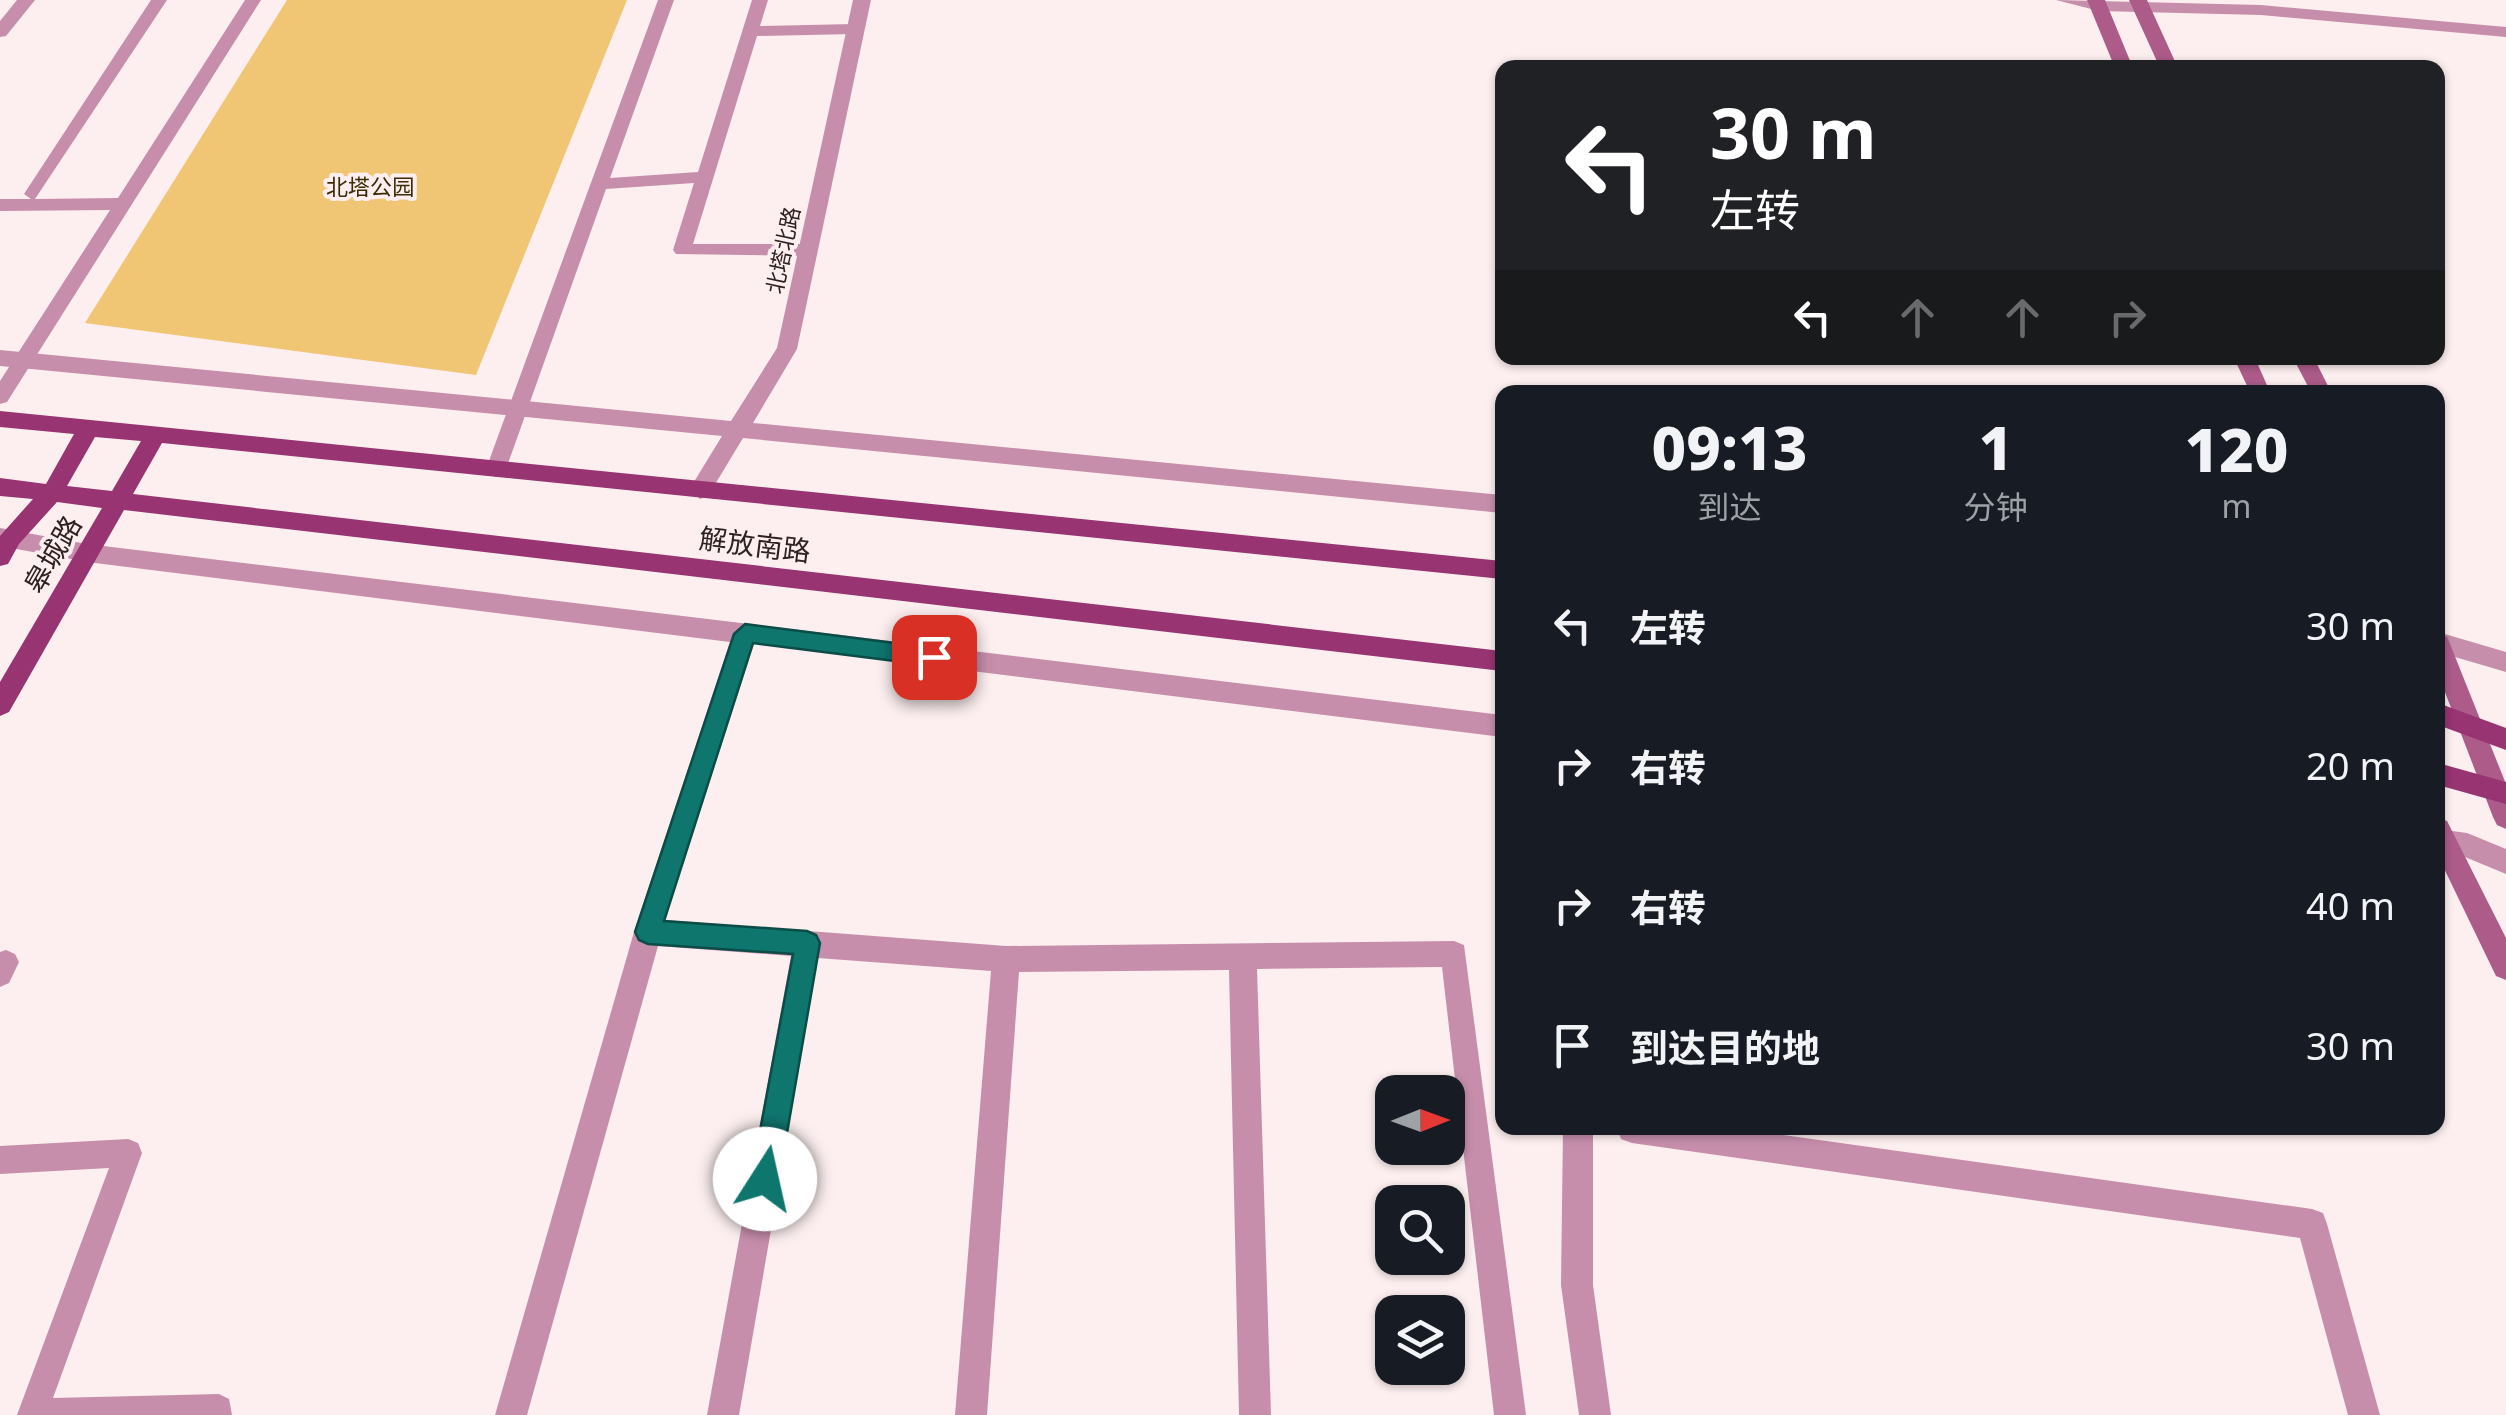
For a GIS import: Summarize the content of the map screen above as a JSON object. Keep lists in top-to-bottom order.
{
  "streets": {
    "main road": ["解放南路", "皋城路"],
    "street": ["北塔北路"]
  },
  "crossings": [
    ["北塔北路", "解放南路"],
    ["解放南路", "皋城路"]
  ],
  "parks": ["北塔公园"],
  "north": "right",
  "page": {
    "turn": ["30 m", "左转"],
    "eta": [
      "09:13",
      "到达",
      "1",
      "分钟",
      "120",
      "m"
    ],
    "list": [
      {
        "name": "左转",
        "value": "30 m"
      },
      {
        "name": "右转",
        "value": "20 m"
      },
      {
        "name": "右转",
        "value": "40 m"
      },
      {
        "name": "到达目的地",
        "value": "30 m"
      }
    ]
  }
}
